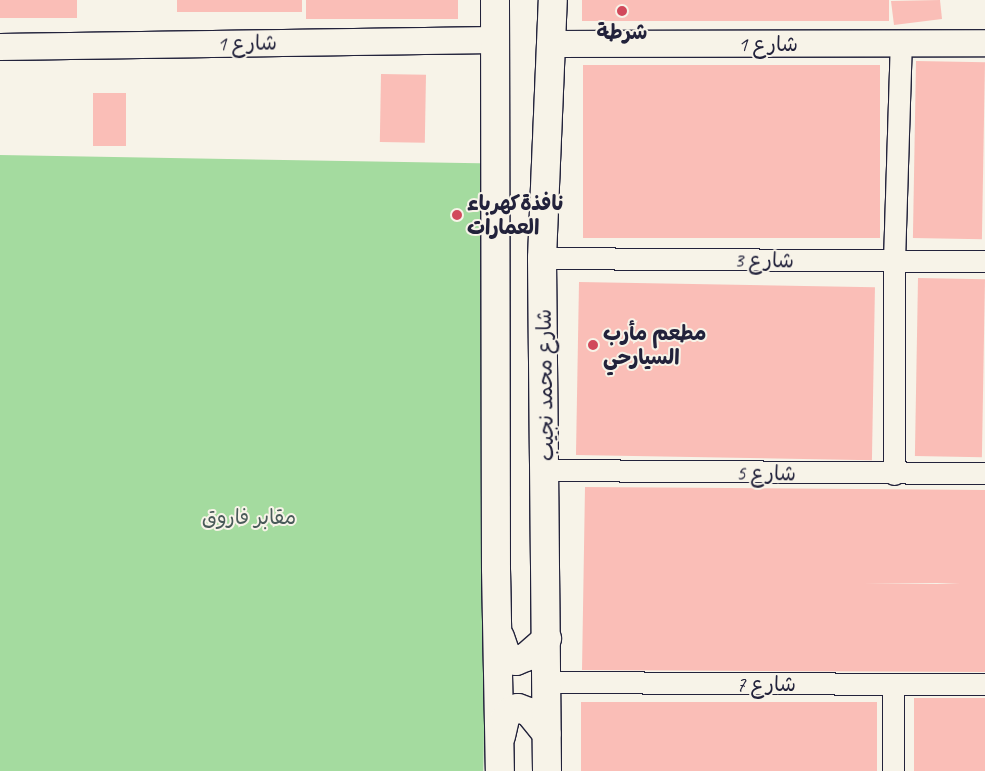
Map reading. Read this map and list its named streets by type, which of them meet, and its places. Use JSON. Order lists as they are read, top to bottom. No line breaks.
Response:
{"streets":{"main road":["شارع محمد نجيب"],"street":["شارع 1","شارع 3","شارع 5","شارع 7"]},"crossings":[["شارع 1","شارع محمد نجيب"],["شارع 3","شارع محمد نجيب"],["شارع محمد نجيب","شارع 5"],["شارع محمد نجيب","شارع 7"]],"parks":["مقابر فاروق"],"places":["شرطة","نافذةكهرباء العمارات","مطعم مأرب السيارحي"]}
